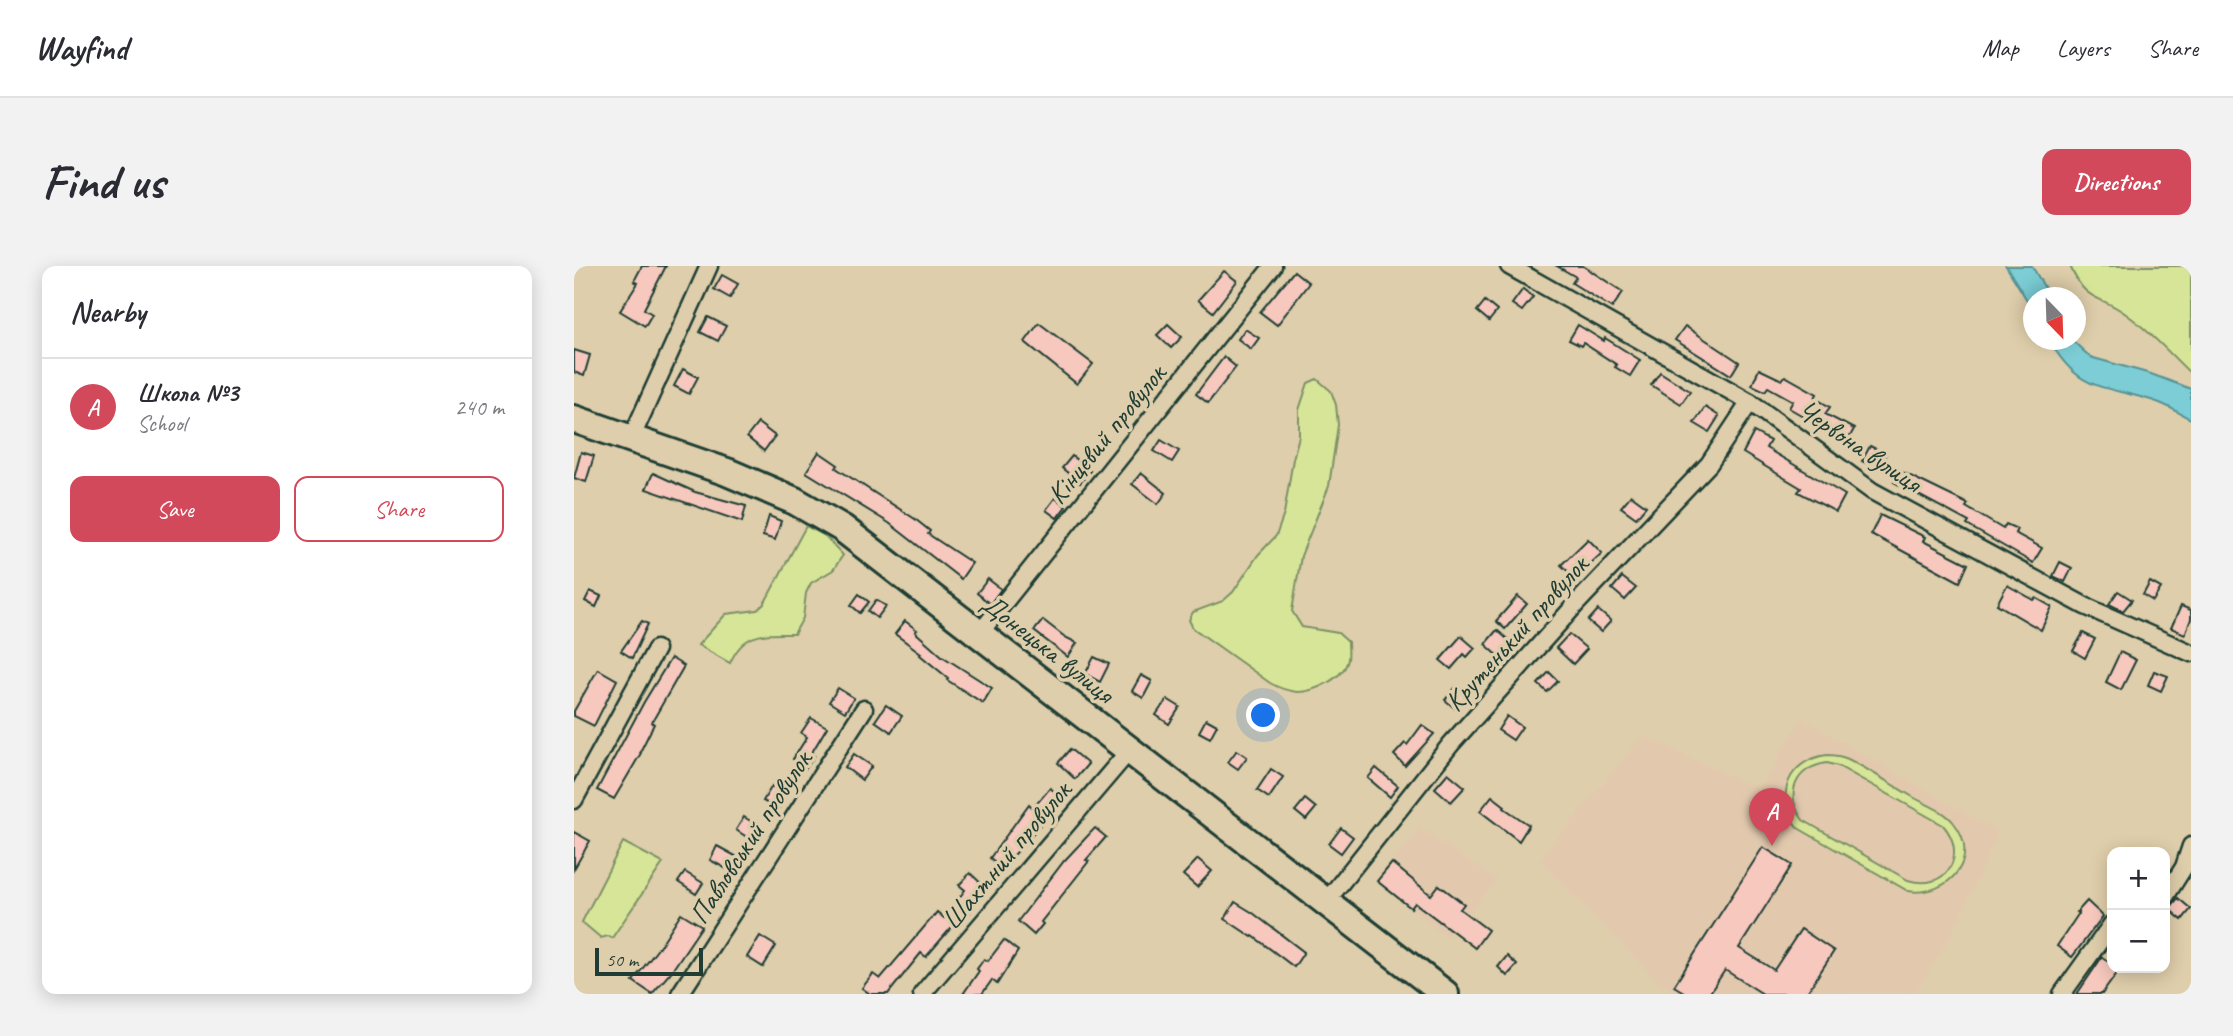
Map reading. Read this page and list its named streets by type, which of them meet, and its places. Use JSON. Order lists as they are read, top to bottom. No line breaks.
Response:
{"streets":{"main road":["Донецька вулиця"],"street":["Кінцевий провулок","Червона вулиця","Крутенький провулок","Павловський провулок","Шахтний провулок"]},"crossings":[["Кінцевий провулок","Донецька вулиця"],["Червона вулиця","Крутенький провулок"],["Крутенький провулок","Донецька вулиця"],["Донецька вулиця","Шахтний провулок"]],"scale_bar":"50 m","north":"bottom right","page":{"header":"Wayfind","nav":["Map","Layers","Share"],"buttons":["Directions",["Save","Share"]],"title":"Find us","heading":"Nearby","list":[{"mark":"A","name":"Школа №3","note":"School","value":"240 m"}],"pins":"A","map_buttons":["+","−"],"scale":"50 m"}}
